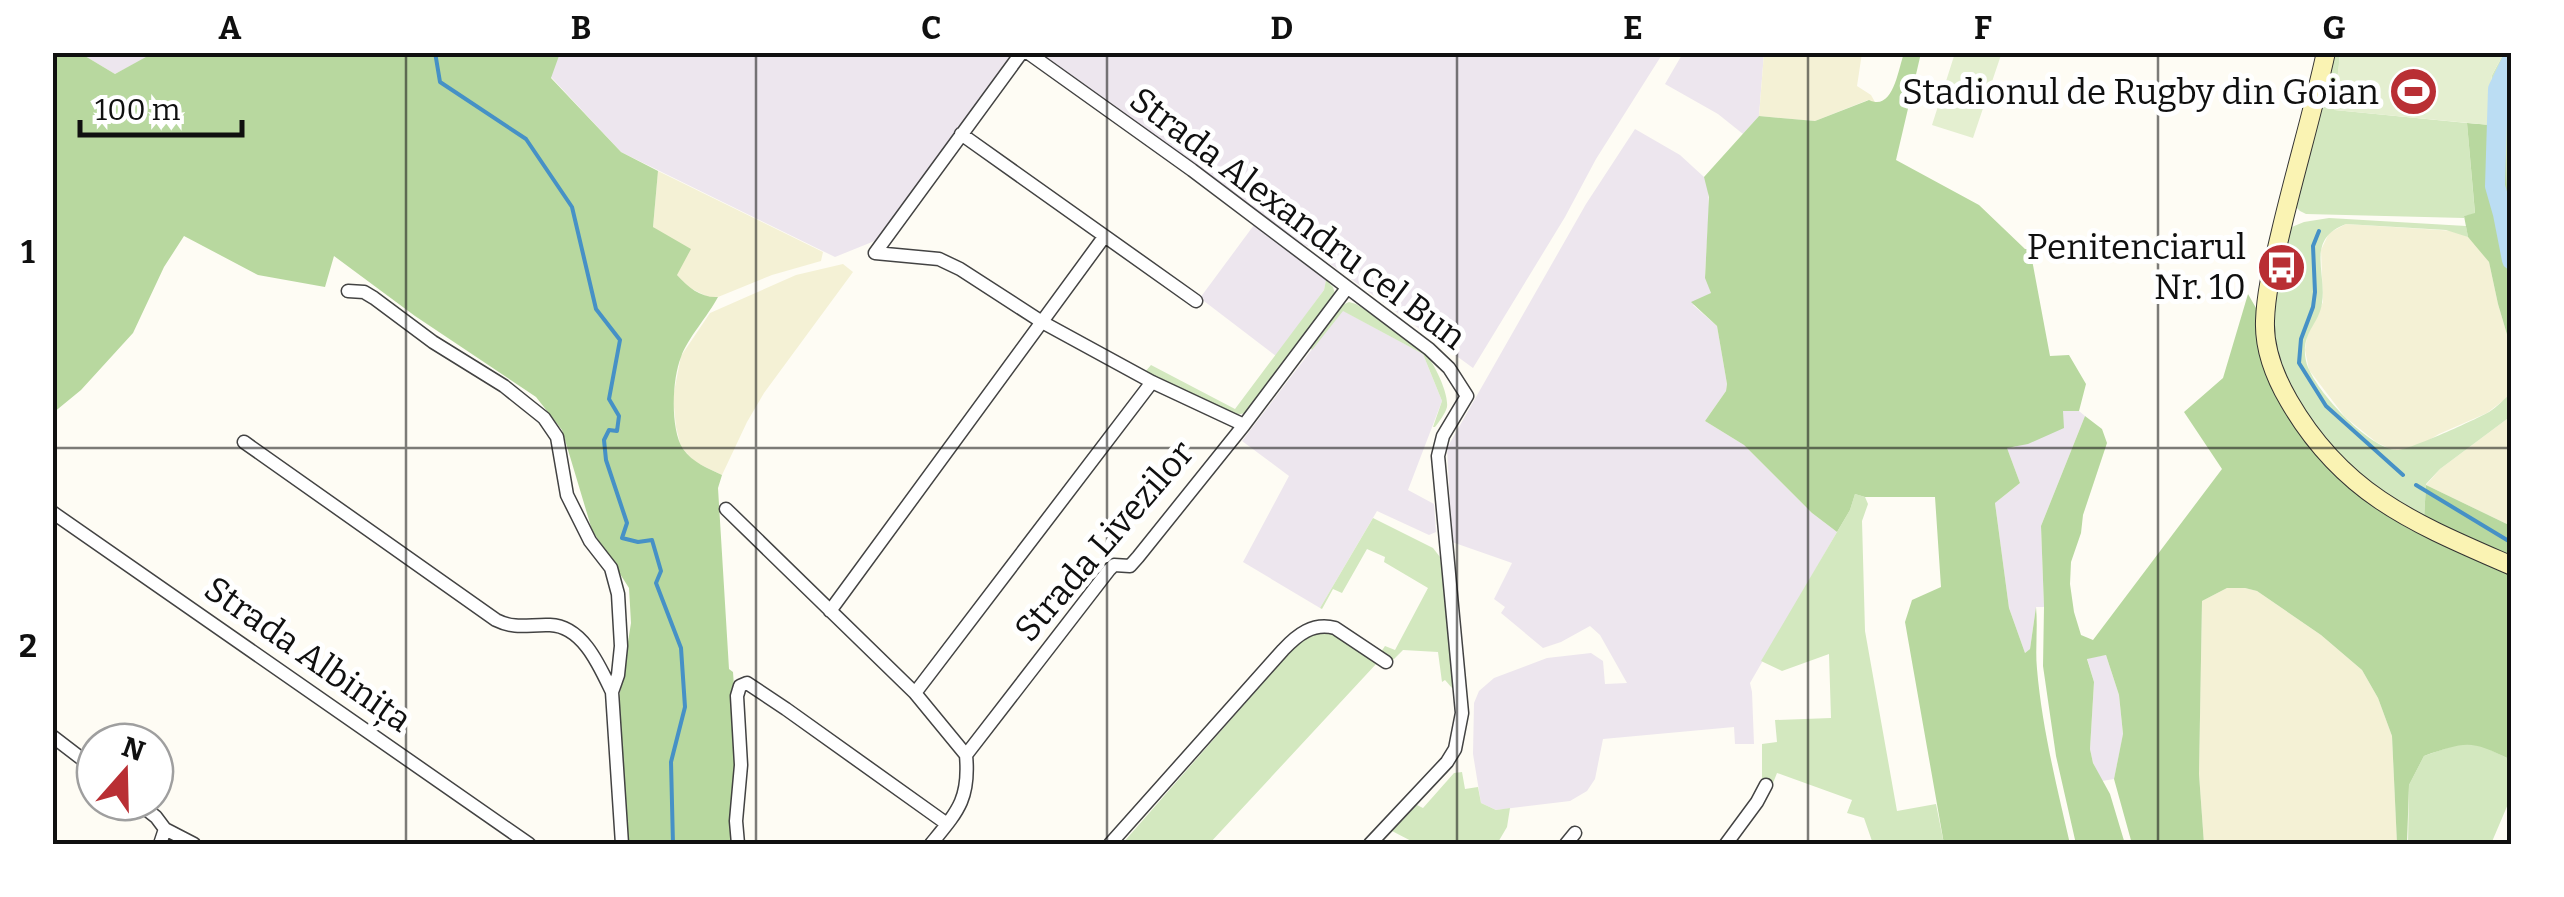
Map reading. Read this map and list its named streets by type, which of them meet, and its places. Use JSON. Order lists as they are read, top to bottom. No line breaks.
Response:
{"streets":{"street":["Strada Alexandru cel Bun","Strada Livezilor","Strada Albinița"]},"crossings":[["Strada Alexandru cel Bun","Strada Livezilor"]],"places":{"sports":["Stadionul de Rugby din Goian"],"bus stop":["Penitenciarul Nr. 10"]},"scale_bar":"100 m","north":"top","grid":{"columns":["A","B","C","D","E","F","G"],"rows":["1","2"]}}
